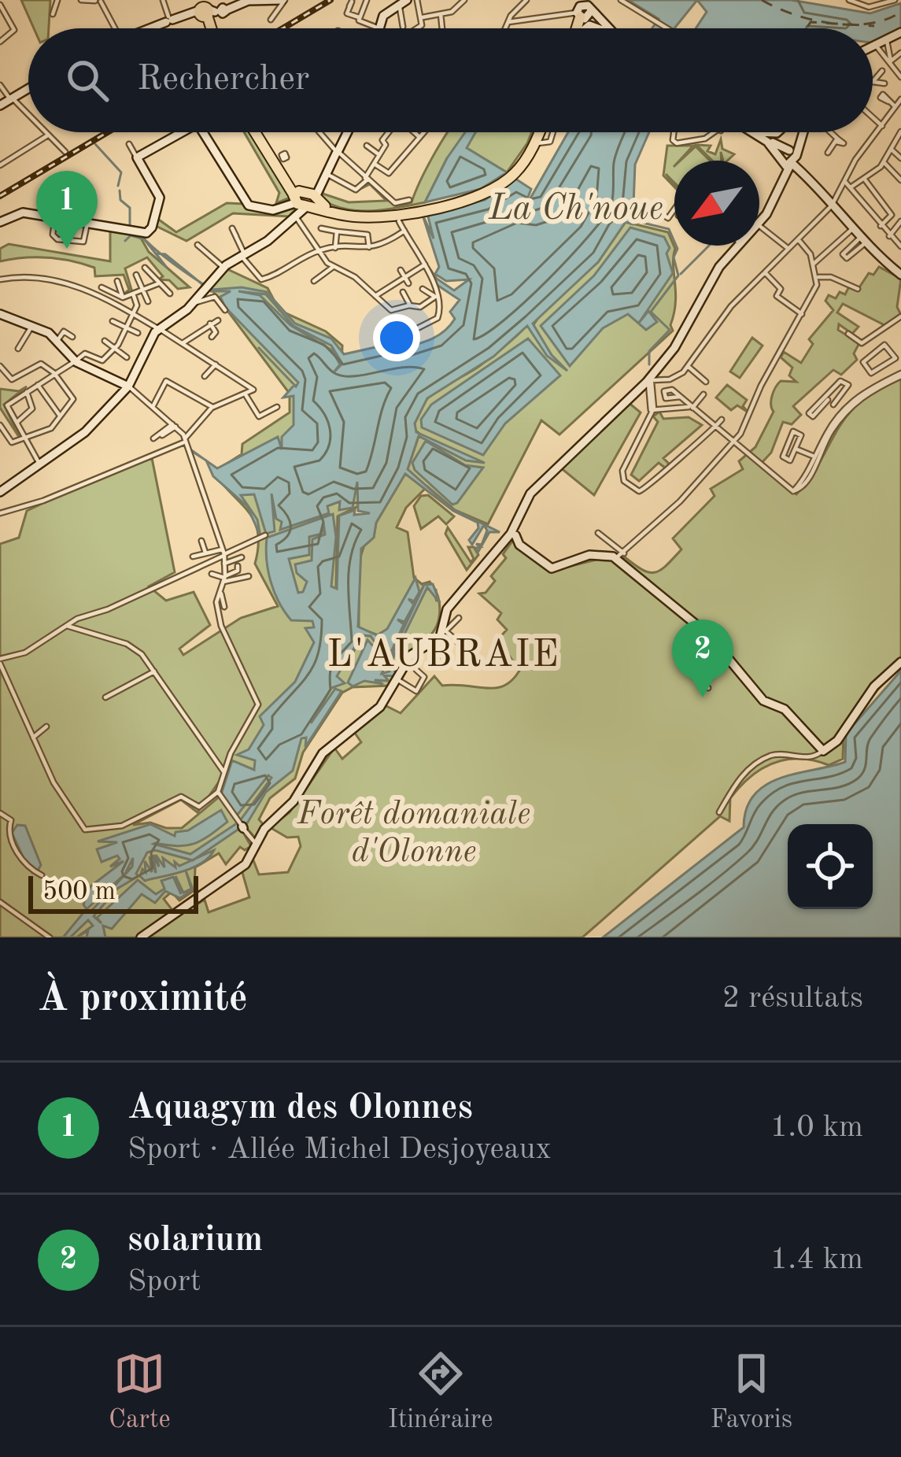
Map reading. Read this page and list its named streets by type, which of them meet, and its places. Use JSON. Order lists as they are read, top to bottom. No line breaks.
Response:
{"districts":["L'AUBRAIE"],"water":["La Ch'noue"],"parks":["Forêt domaniale d'Olonne"],"scale_bar":"500 m","north":"bottom left","page":{"search":"Rechercher","pins":["1","2"],"scale":"500 m","heading":["À proximité","2 résultats"],"list":[{"mark":"1","name":"Aquagym des Olonnes","note":"Sport · Allée Michel Desjoyeaux","value":"1.0 km"},{"mark":"2","name":"solarium","note":"Sport","value":"1.4 km"}],"nav":["Carte","Itinéraire","Favoris"]}}
